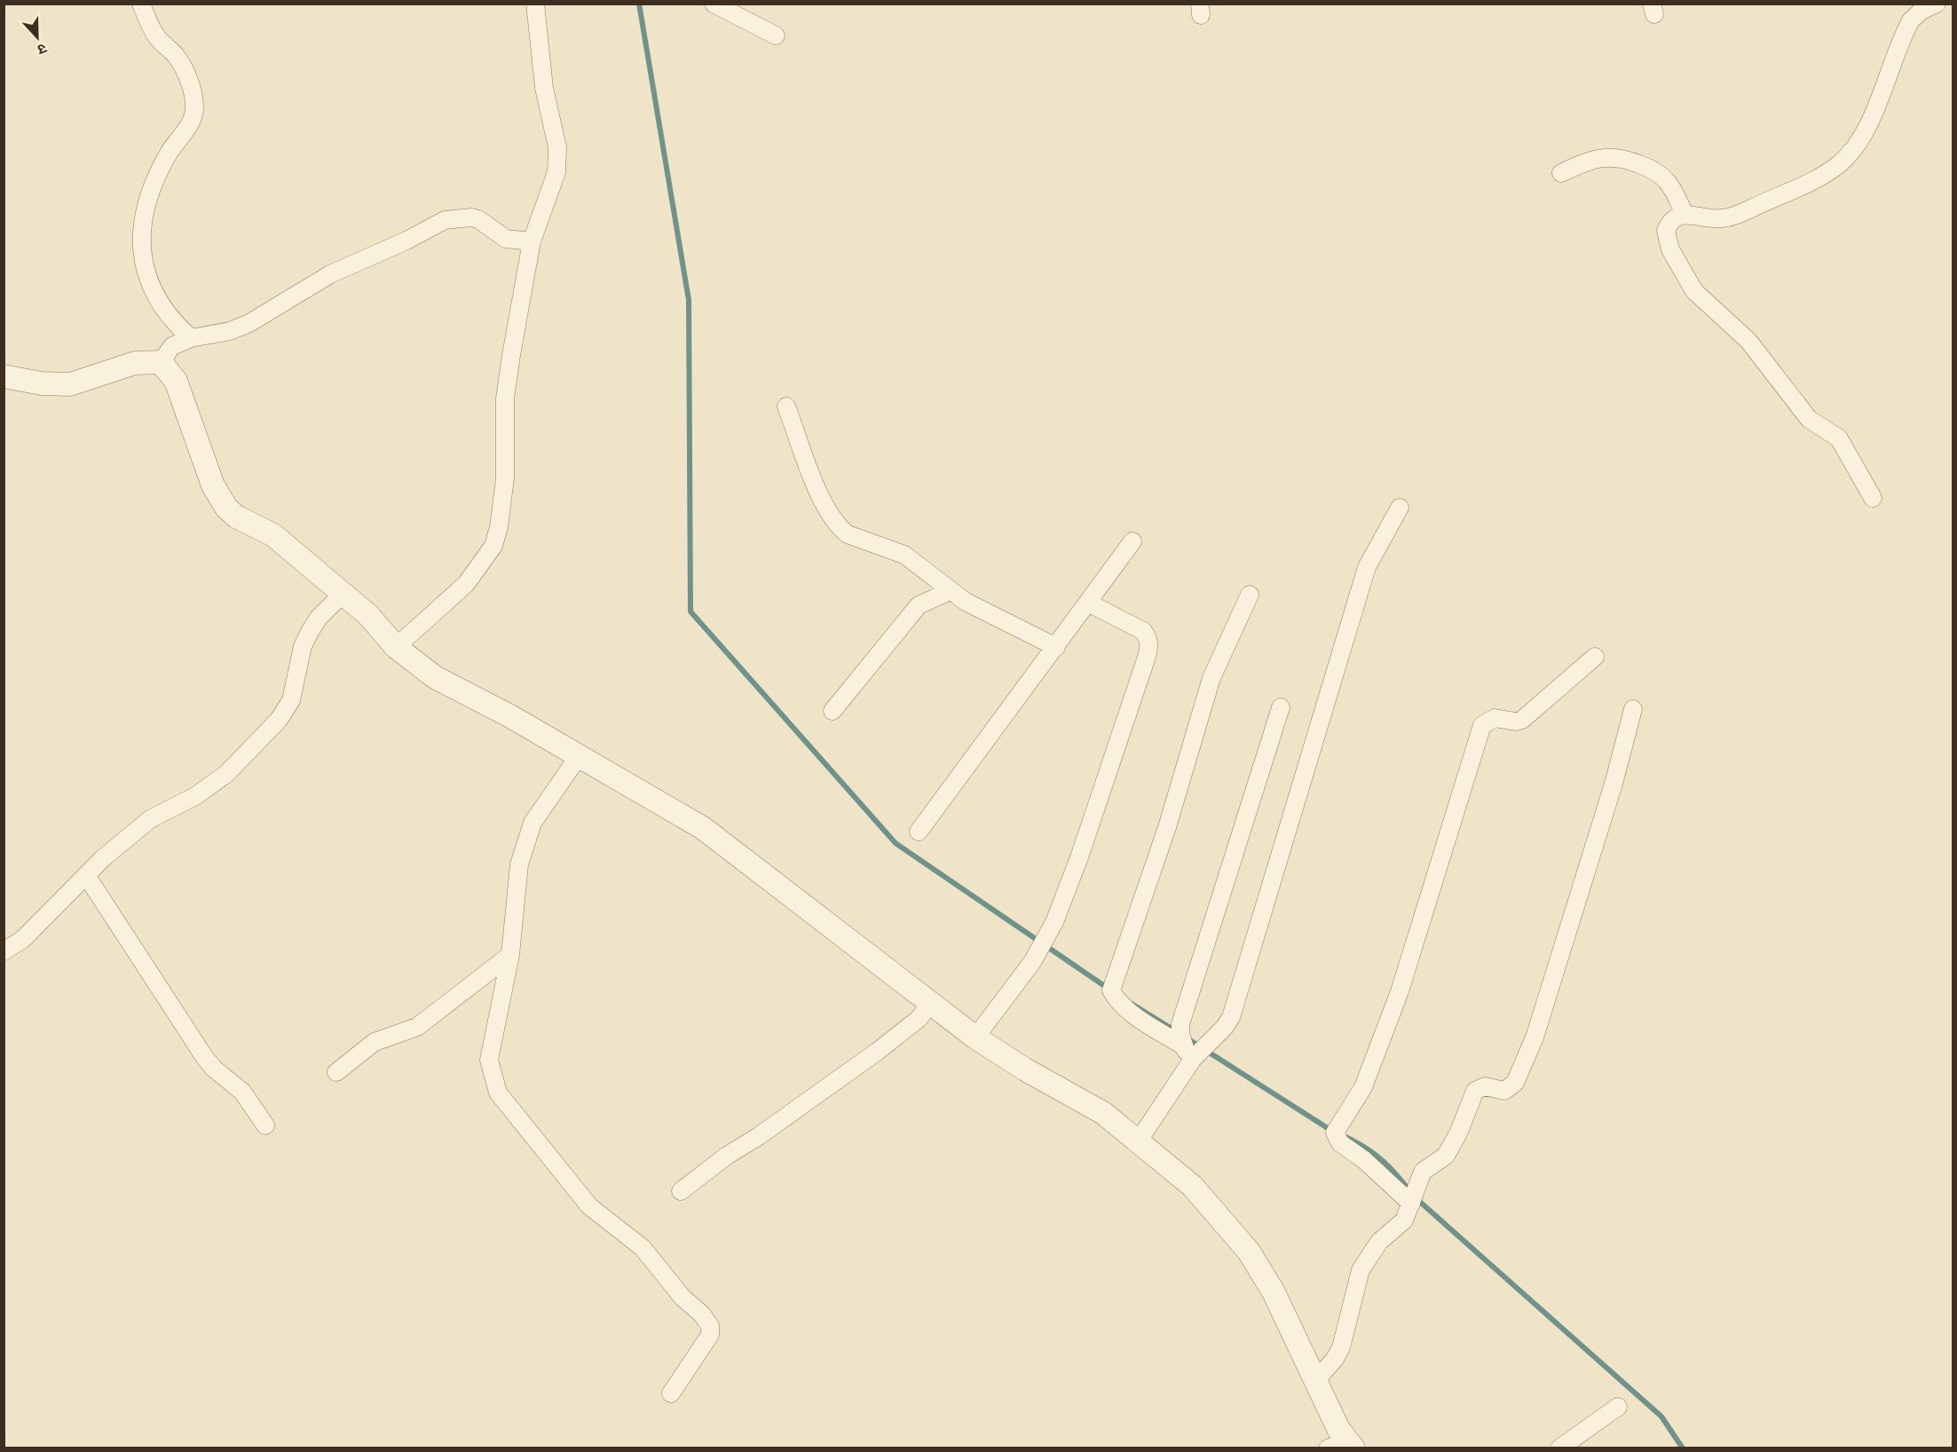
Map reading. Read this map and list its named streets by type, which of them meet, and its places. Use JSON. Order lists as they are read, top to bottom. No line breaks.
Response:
{"north":"bottom"}
